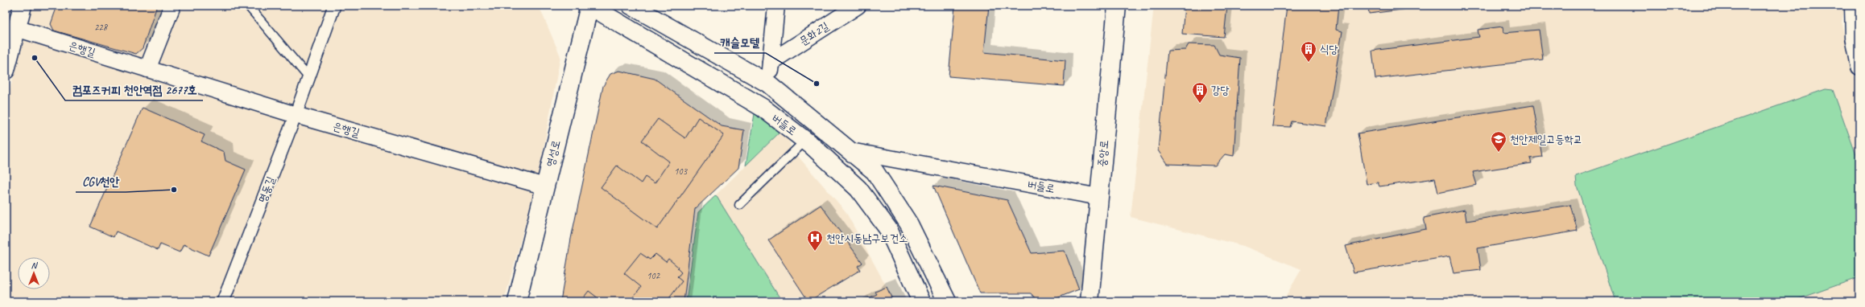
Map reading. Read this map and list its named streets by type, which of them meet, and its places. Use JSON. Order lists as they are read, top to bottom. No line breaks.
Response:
{"streets":{"street":["문화2길","은행길","버들로","영성로","중앙로","명동길"]},"crossings":[["은행길","영성로"],["은행길","명동길"],["버들로","영성로"],["버들로","중앙로"]],"places":{"other":["컴포즈커피 천안역점 2677호","캐슬모텔","CGV천안"],"building":["식당","강당"],"school or university":["천안제일고등학교"],"hospital":["천안시동남구보건소"]},"house_numbers":["228","103","102"],"north":"top"}
